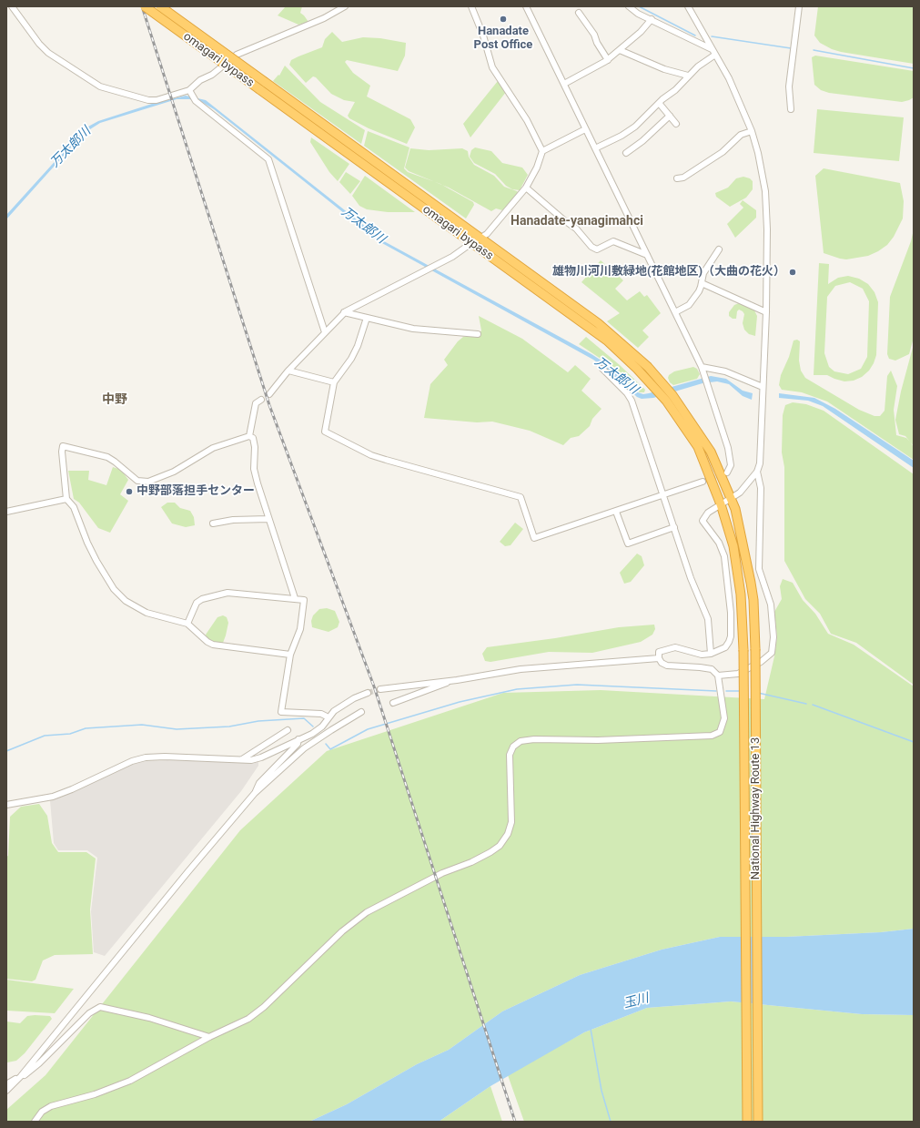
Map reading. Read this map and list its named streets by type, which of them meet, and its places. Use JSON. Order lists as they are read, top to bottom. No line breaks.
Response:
{"streets":{"highway":["omagari bypass","National Highway Route 13"]},"crossings":[["omagari bypass","National Highway Route 13"]],"districts":["Hanadate-yanagimahci","中野"],"water":["万太郎川","玉川"],"places":["Hanadate Post Office","雄物川河川敷緑地(花館地区)（大曲の花火）","中野部落担手センター"]}
